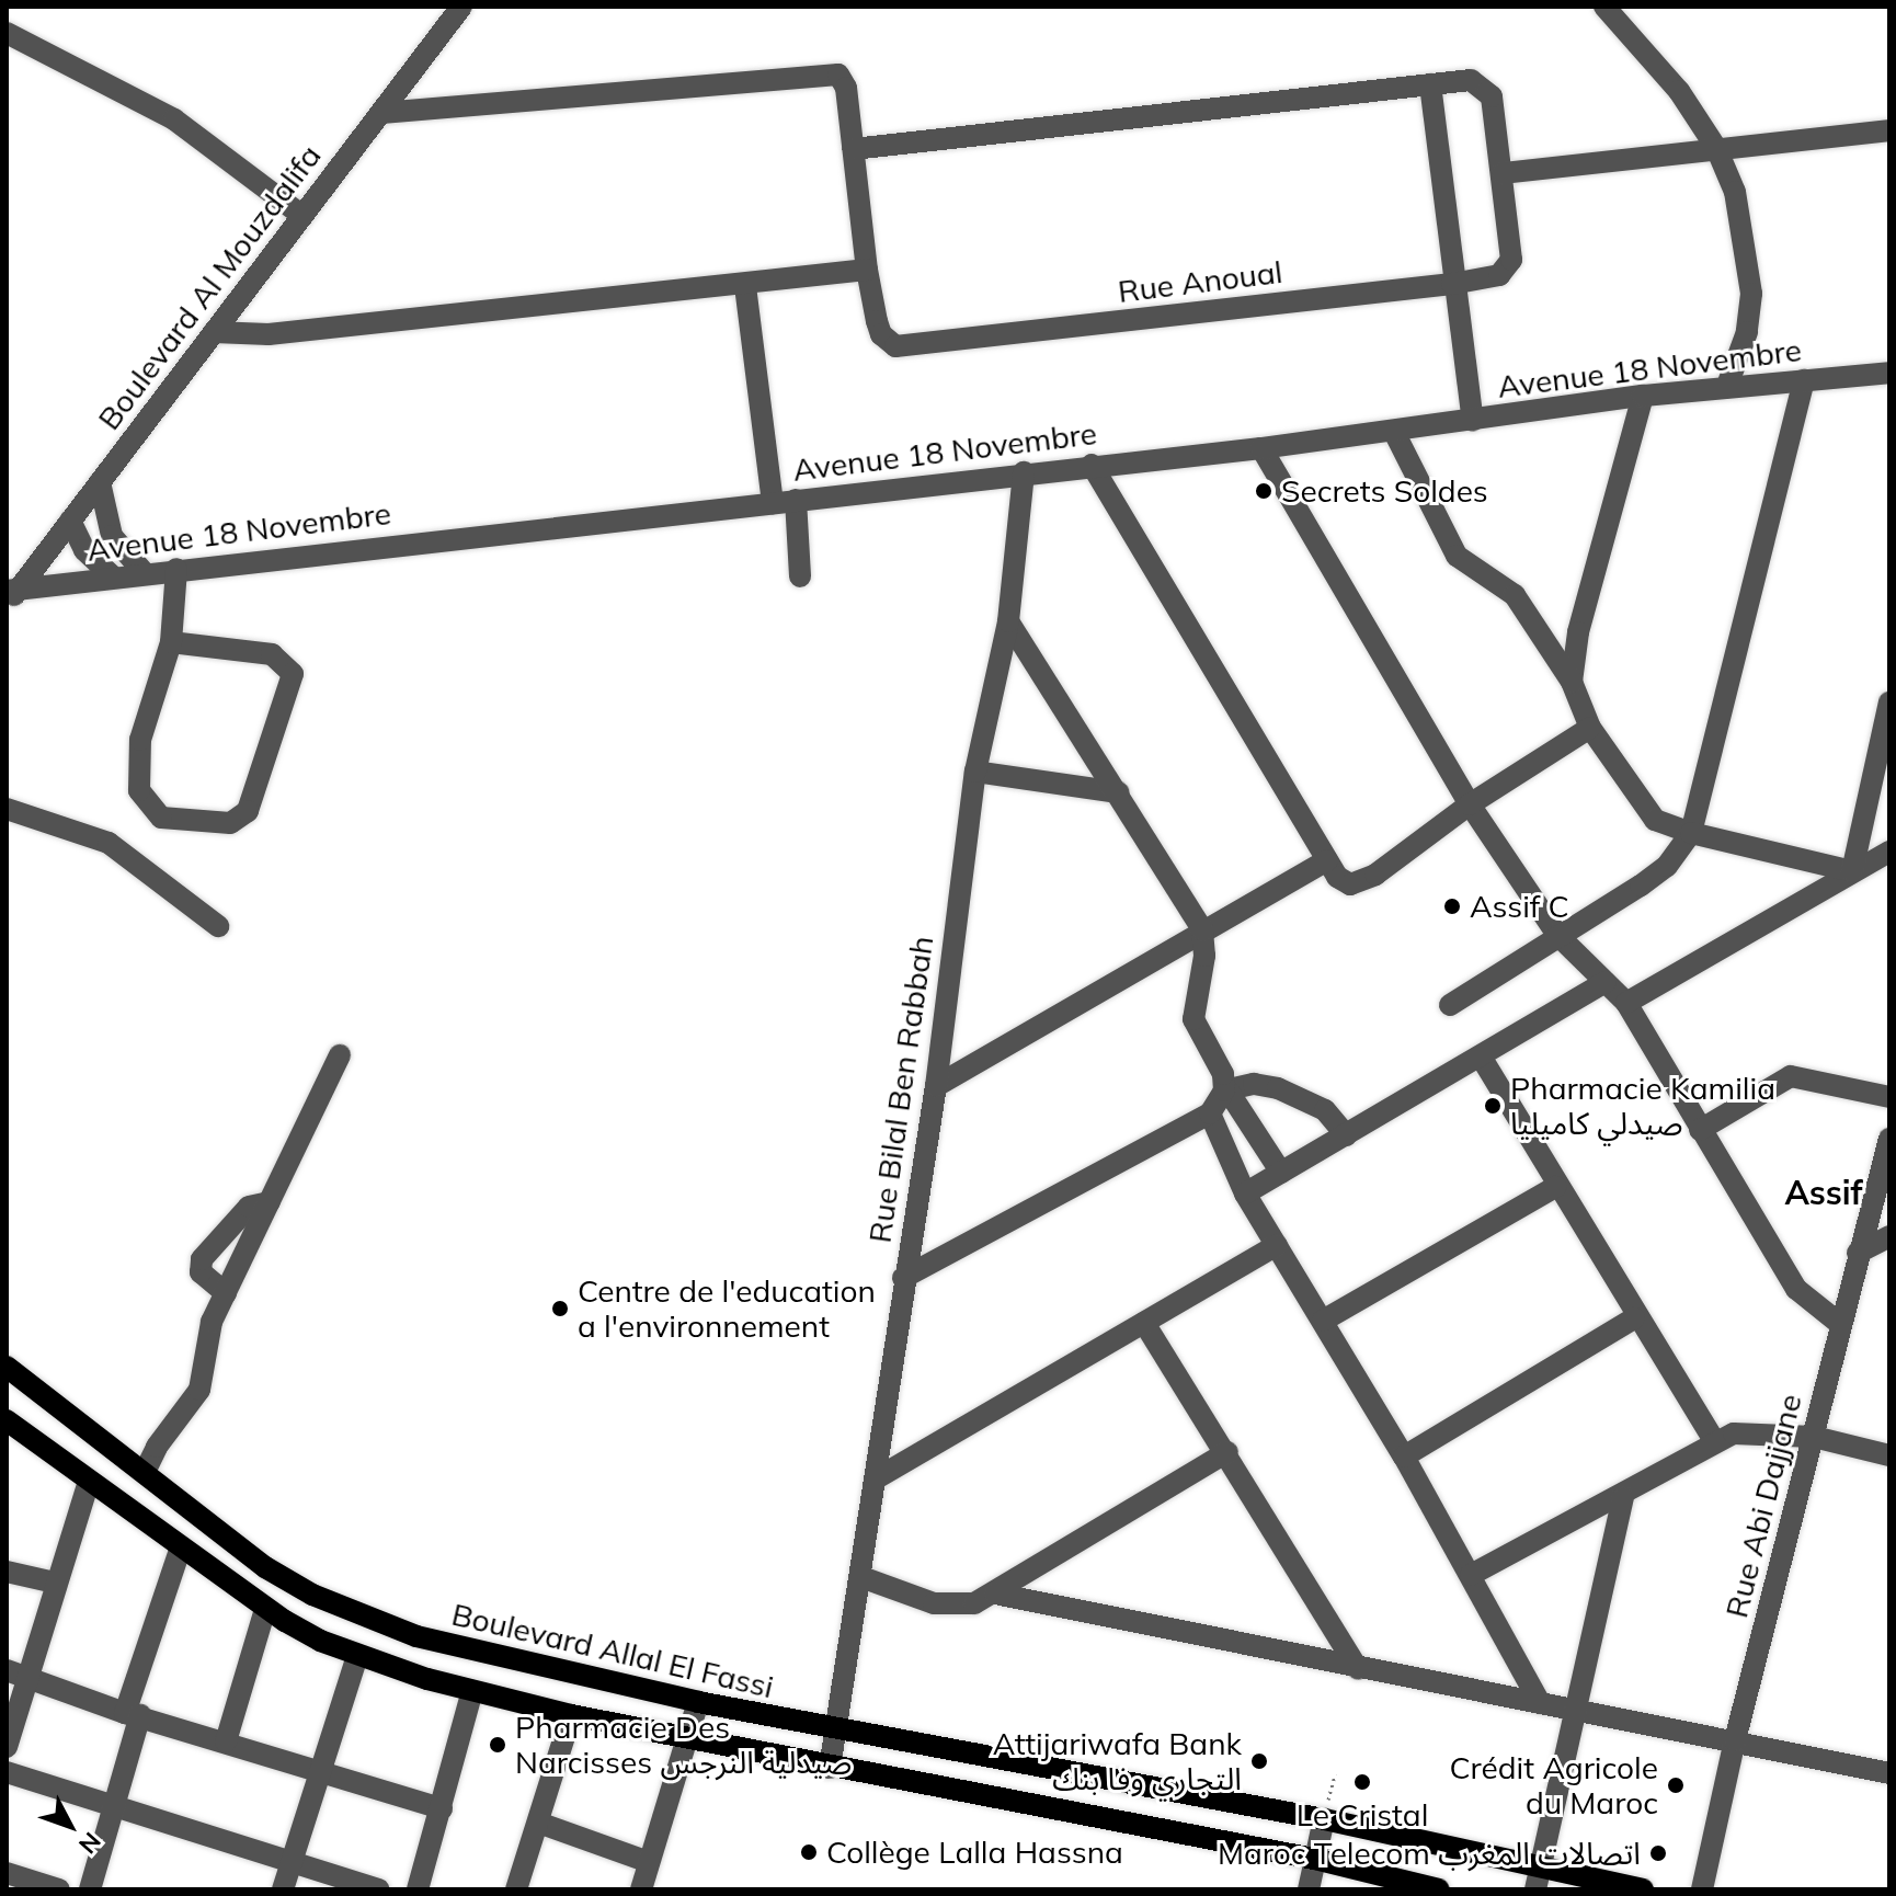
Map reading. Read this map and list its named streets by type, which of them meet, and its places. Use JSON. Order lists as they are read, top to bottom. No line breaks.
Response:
{"streets":{"main road":["Boulevard Allal El Fassi"],"street":["Rue Anoual","Boulevard Al Mouzdalifa","Avenue 18 Novembre","Rue Bilal Ben Rabbah","Rue Abi Dajjane"]},"crossings":[["Boulevard Al Mouzdalifa","Avenue 18 Novembre"],["Avenue 18 Novembre","Rue Bilal Ben Rabbah"],["Rue Bilal Ben Rabbah","Boulevard Allal El Fassi"]],"districts":["Assif"],"places":["Secrets Soldes","Assif C","Pharmacie Kamilia صيدلي كاميليا","Centre de l'education a l'environnement","Pharmacie Des Narcisses صيدلية النرجس","Attijariwafa Bank التجاري وفا بنك","Le Cristal","Crédit Agricole du Maroc","Collège Lalla Hassna","Maroc Telecom اتصالات المغرب"],"north":"bottom right"}
